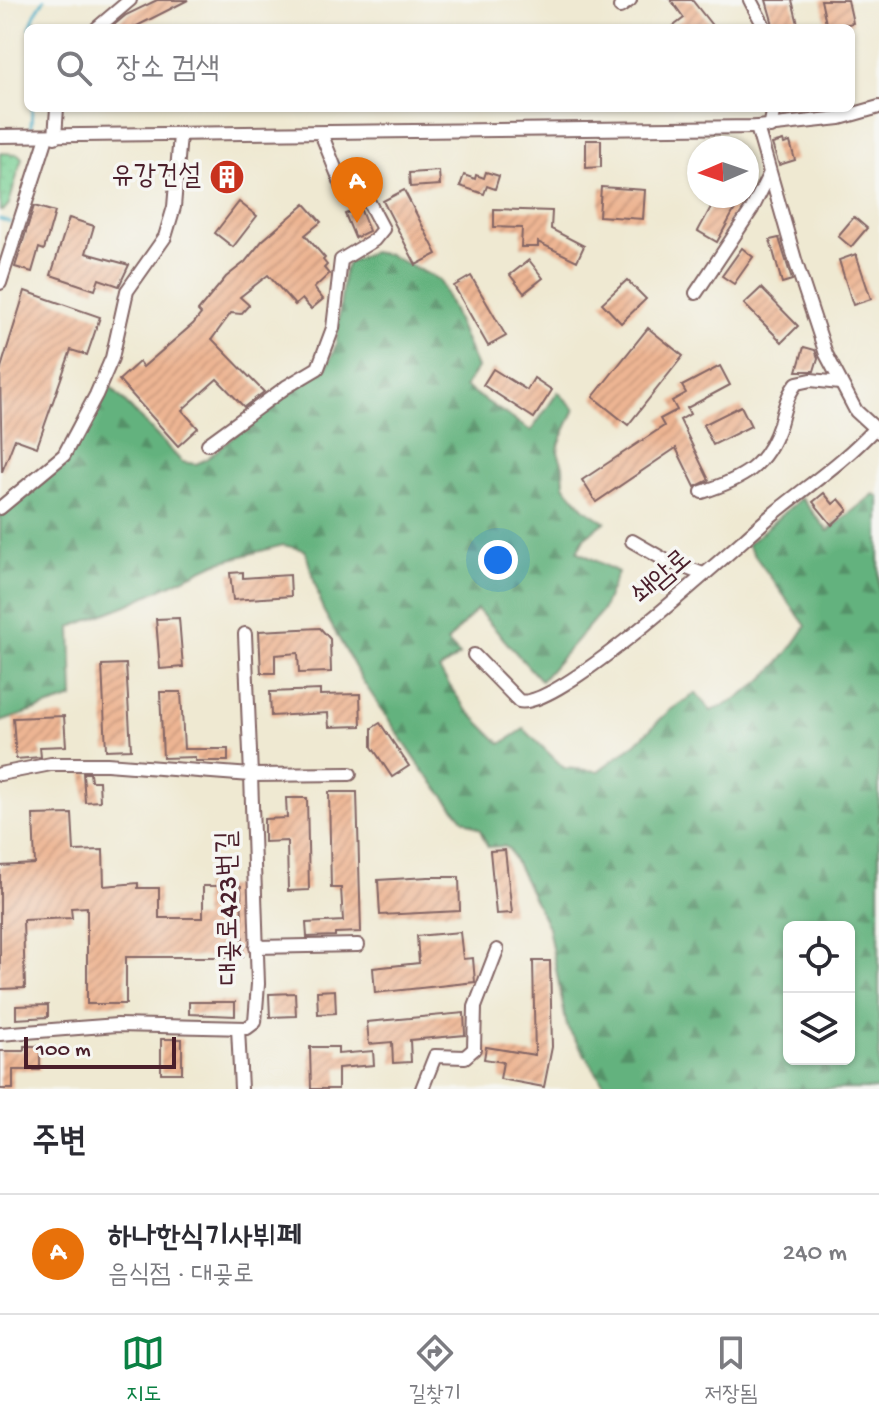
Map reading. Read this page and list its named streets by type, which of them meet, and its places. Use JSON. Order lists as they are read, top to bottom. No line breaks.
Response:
{"streets":{"street":["쇄암로","대곶로423번길"]},"places":{"building":["유강건설"]},"scale_bar":"100 m","north":"left","page":{"search":"장소 검색","pins":"A","scale":"100 m","heading":"주변","list":[{"mark":"A","name":"하나한식기사뷔페","note":"음식점 · 대곶로","value":"240 m"}],"nav":["지도","길찾기","저장됨"]}}
